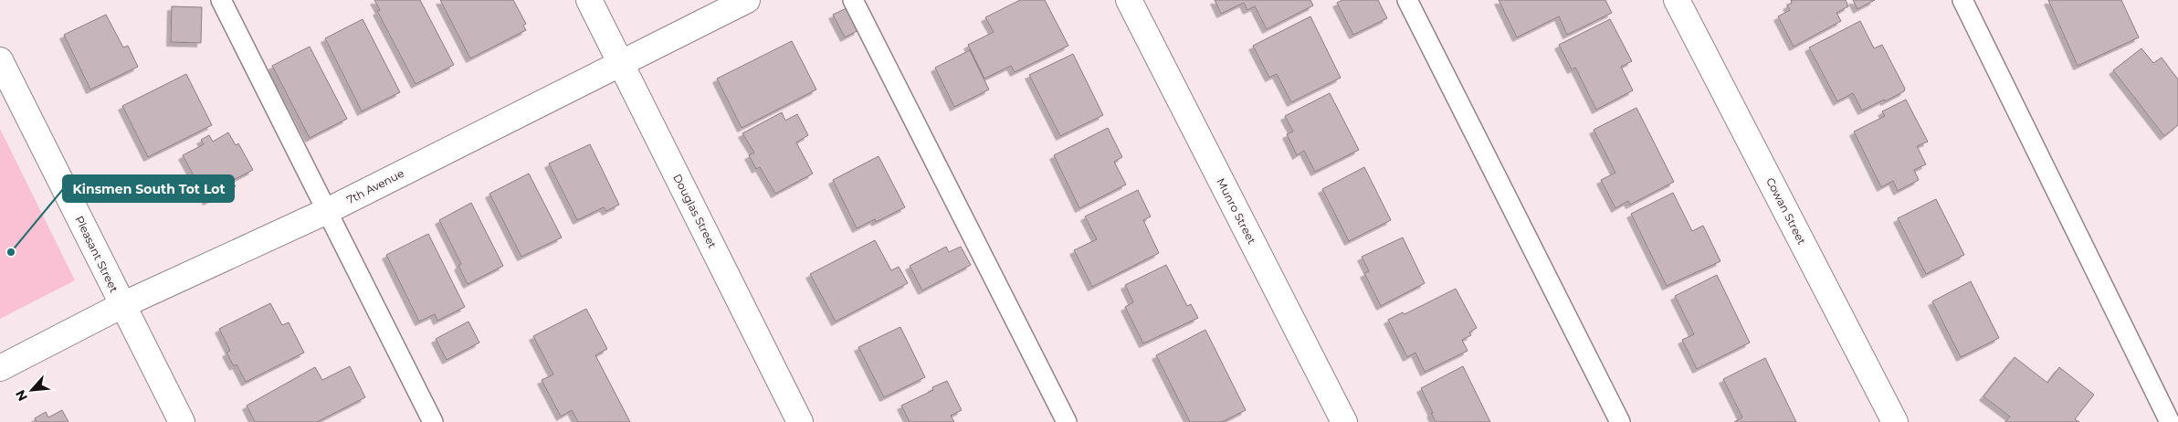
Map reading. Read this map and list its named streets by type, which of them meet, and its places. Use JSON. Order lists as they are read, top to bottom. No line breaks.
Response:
{"streets":{"street":["7th Avenue","Douglas Street","Munro Street","Cowan Street","Pleasant Street"]},"crossings":[["7th Avenue","Douglas Street"],["7th Avenue","Pleasant Street"]],"places":["Kinsmen South Tot Lot"],"north":"bottom left"}
